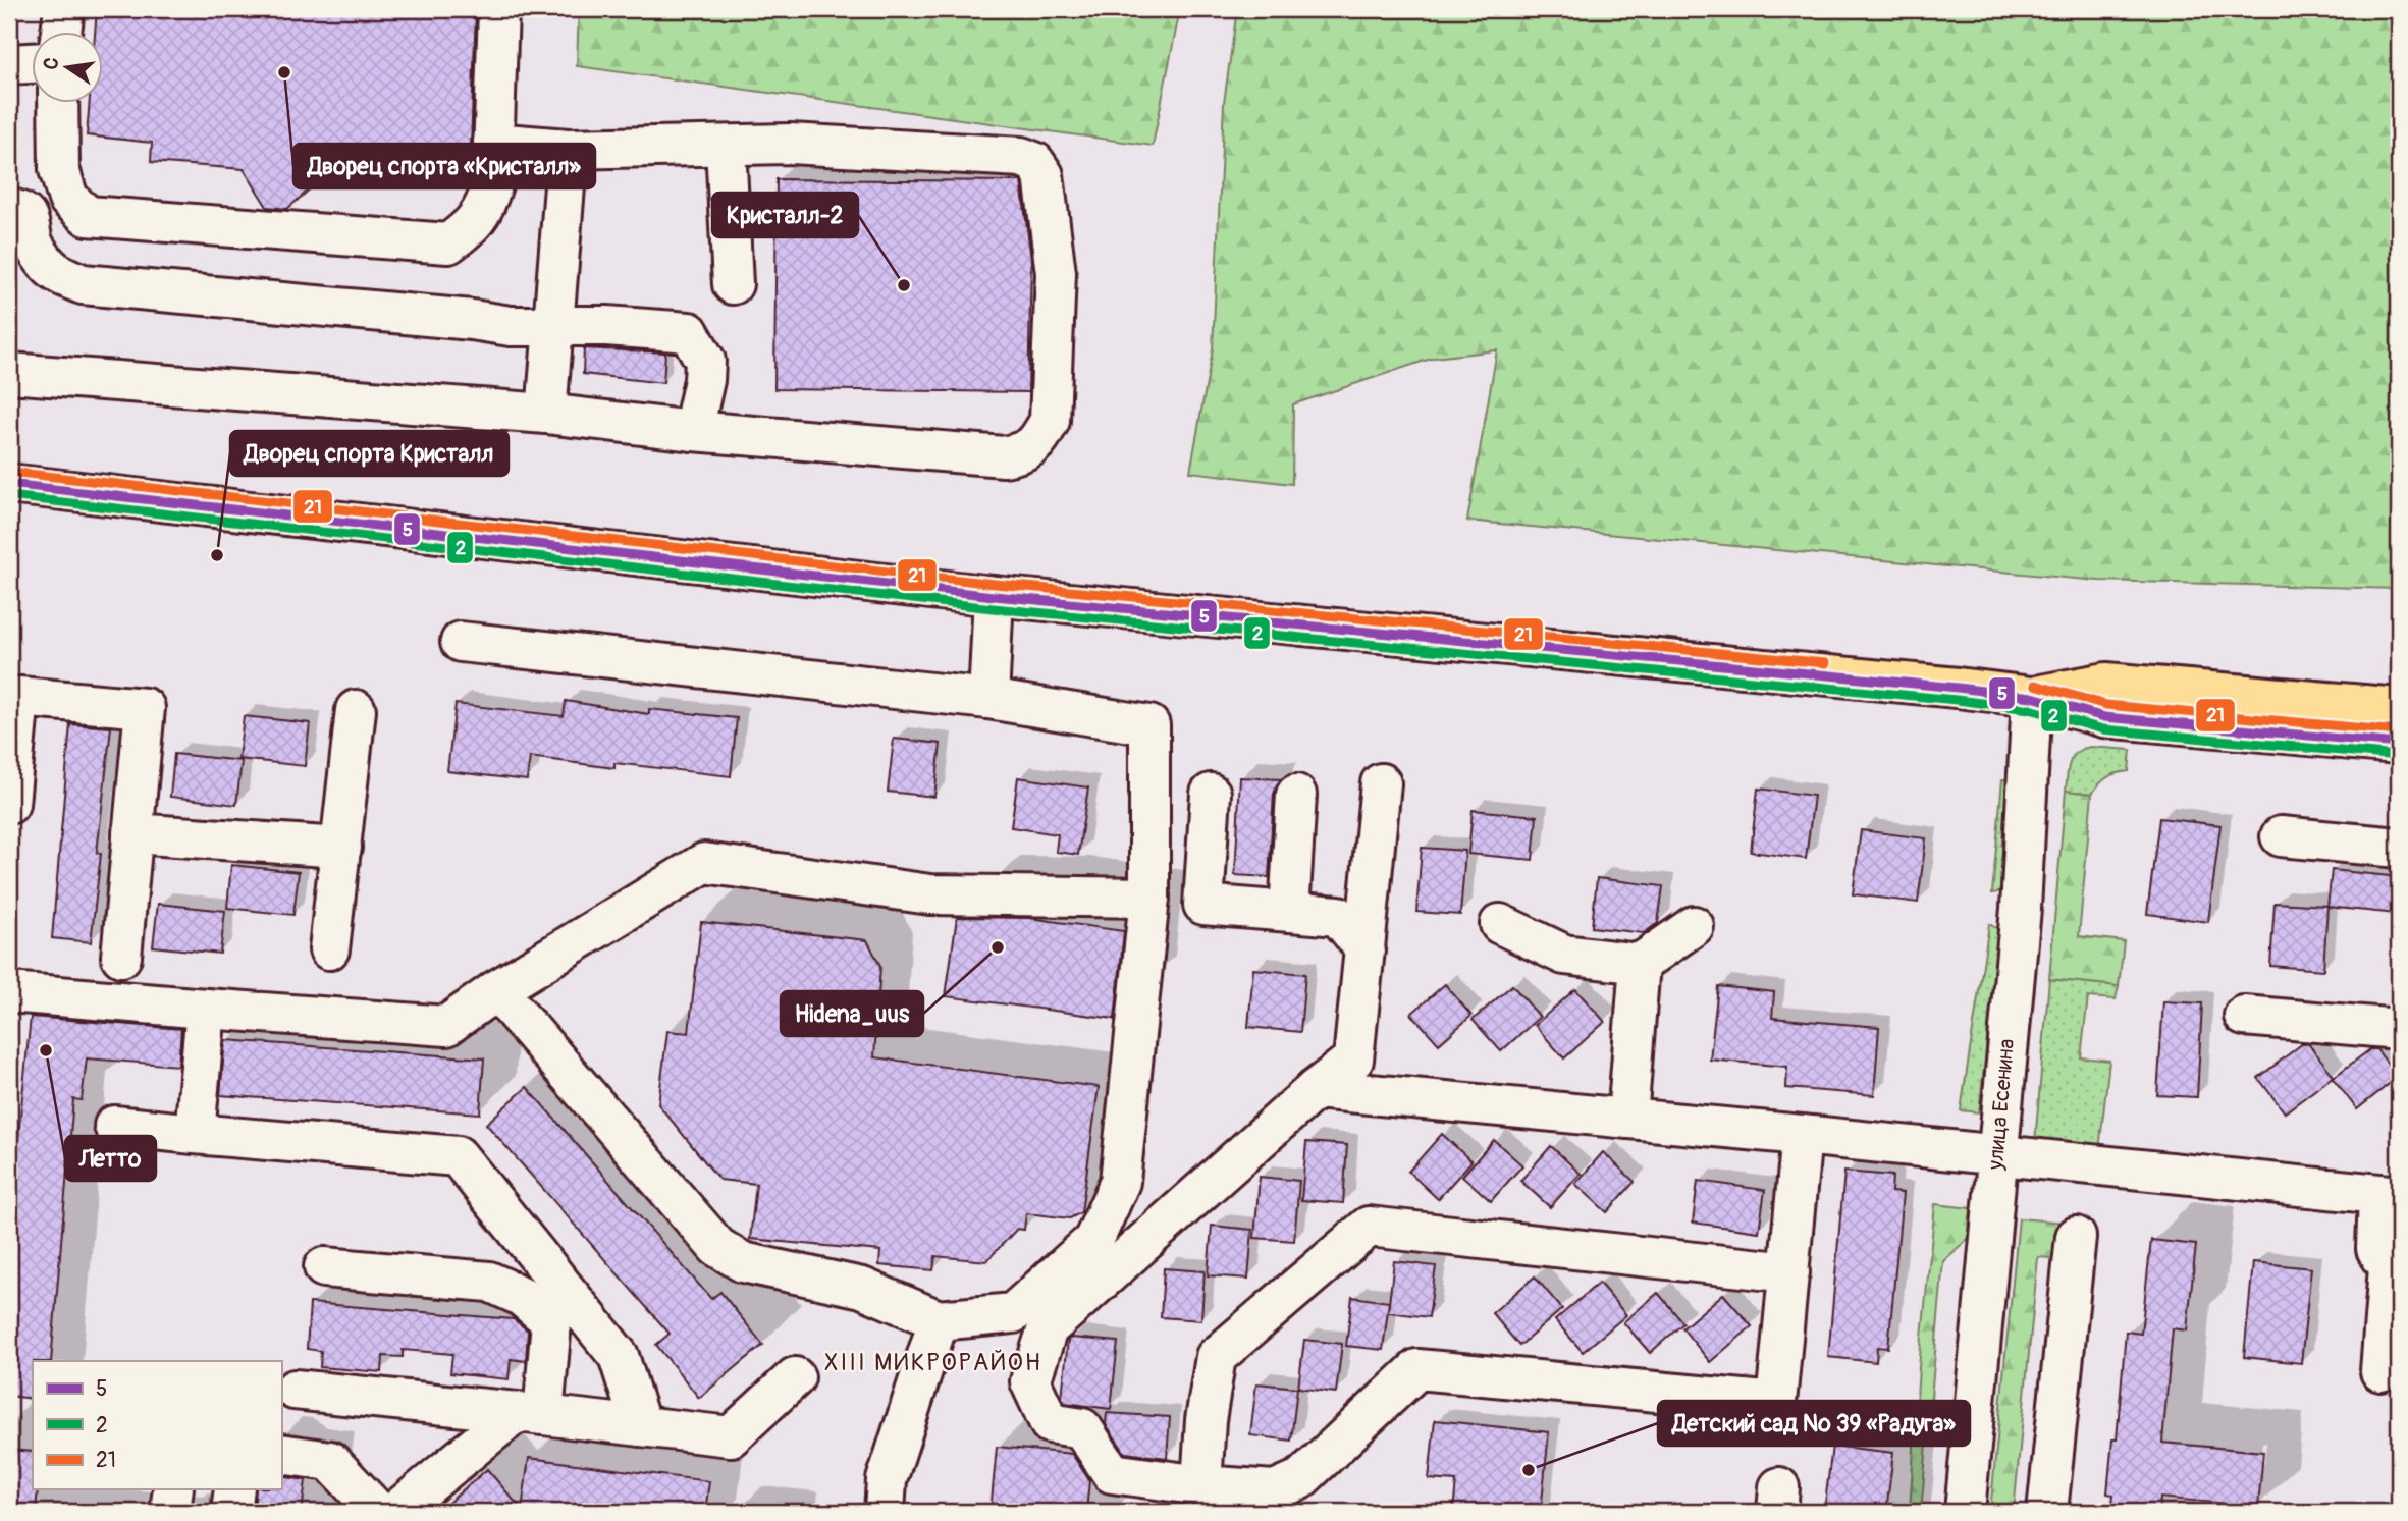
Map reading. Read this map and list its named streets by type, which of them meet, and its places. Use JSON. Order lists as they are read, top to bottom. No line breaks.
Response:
{"streets":{"street":["улица Есенина"]},"districts":["XIII МИКРОРАЙОН"],"places":["Дворец спорта «Кристалл»","Кристалл-2","Дворец спорта Кристалл","Hidena_uus","Летто","Детский сад № 39 «Радуга»"],"lines":["transit line 21","transit line 5","transit line 2"],"legend":["5","2","21"],"north":"left"}
